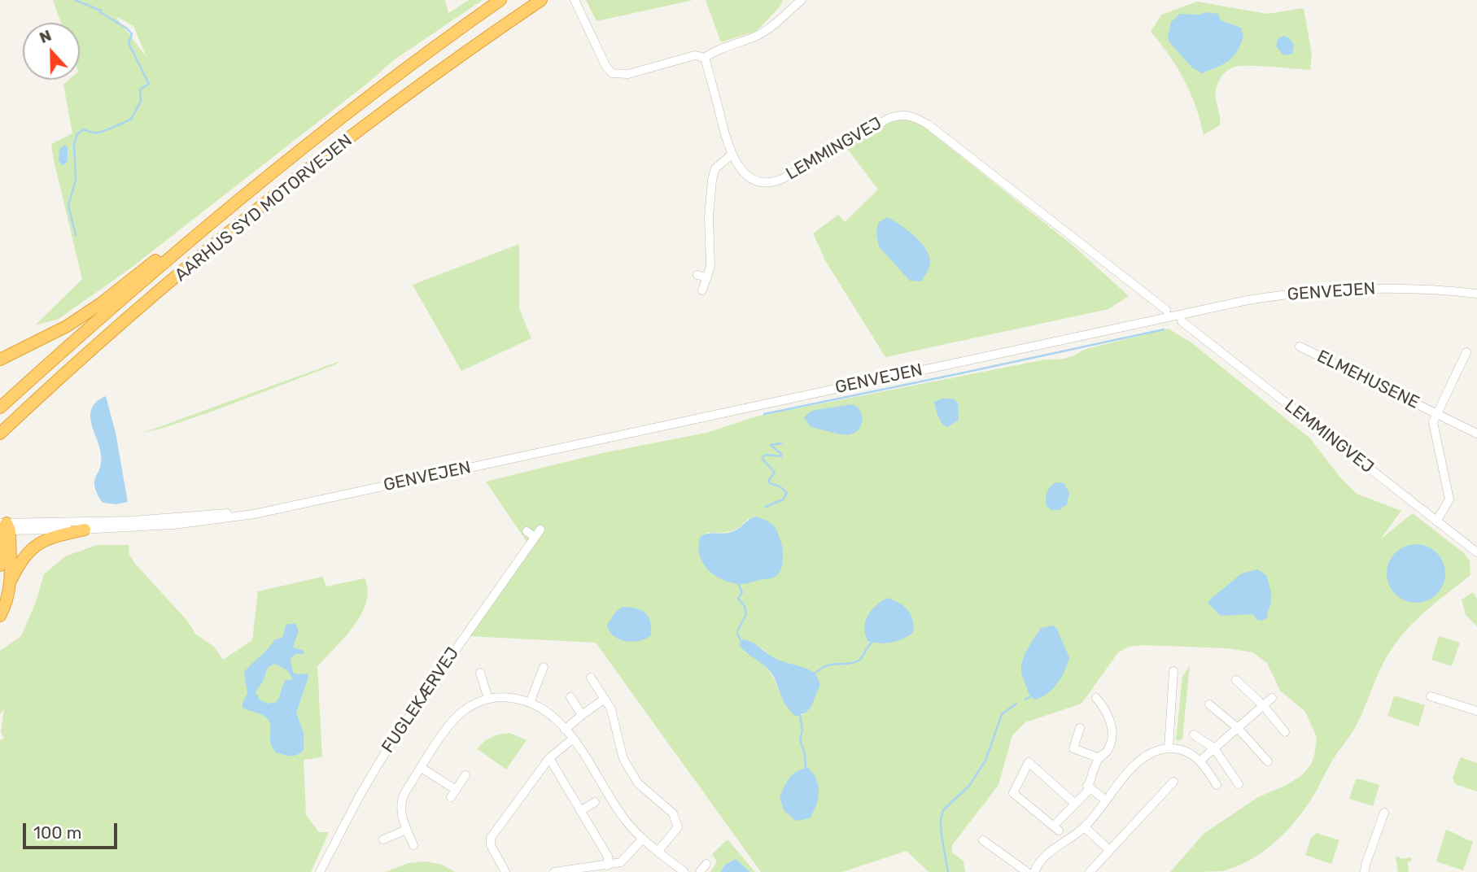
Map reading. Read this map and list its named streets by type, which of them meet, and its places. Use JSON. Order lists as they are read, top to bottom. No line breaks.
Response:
{"streets":{"highway":["AARHUS SYD MOTORVEJEN"],"street":["LEMMINGVEJ","GENVEJEN","ELMEHUSENE","FUGLEKÆRVEJ"]},"crossings":[["LEMMINGVEJ","ELMEHUSENE"]],"scale_bar":"100 m","north":"top"}
